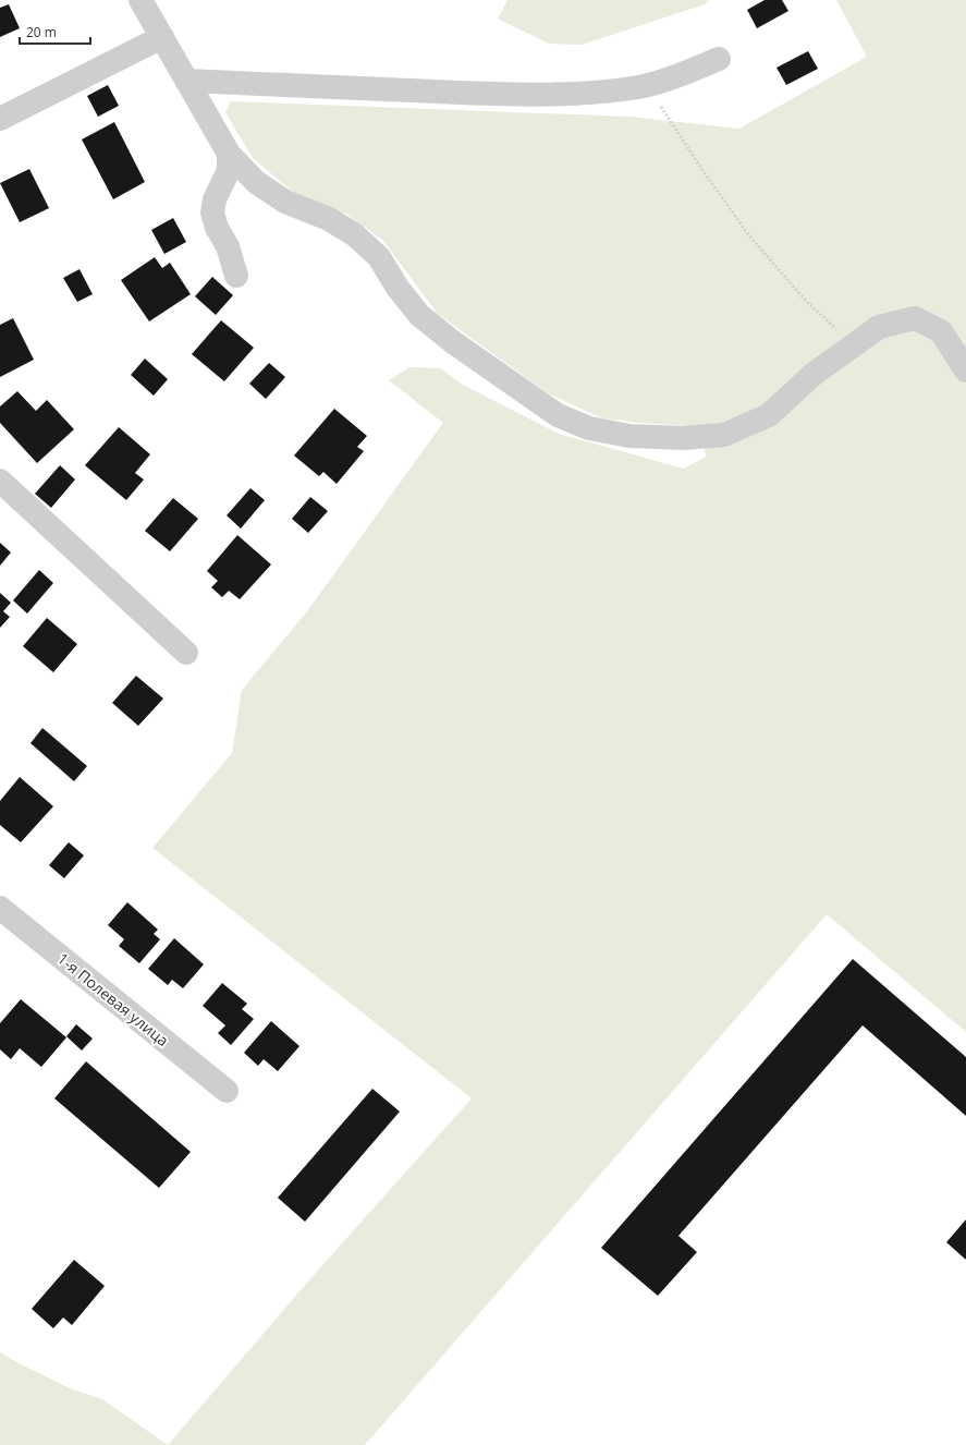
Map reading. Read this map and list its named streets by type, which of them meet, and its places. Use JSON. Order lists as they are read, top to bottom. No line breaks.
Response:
{"streets":{"street":["1-я Полевая улица"]},"scale_bar":"20 m"}
